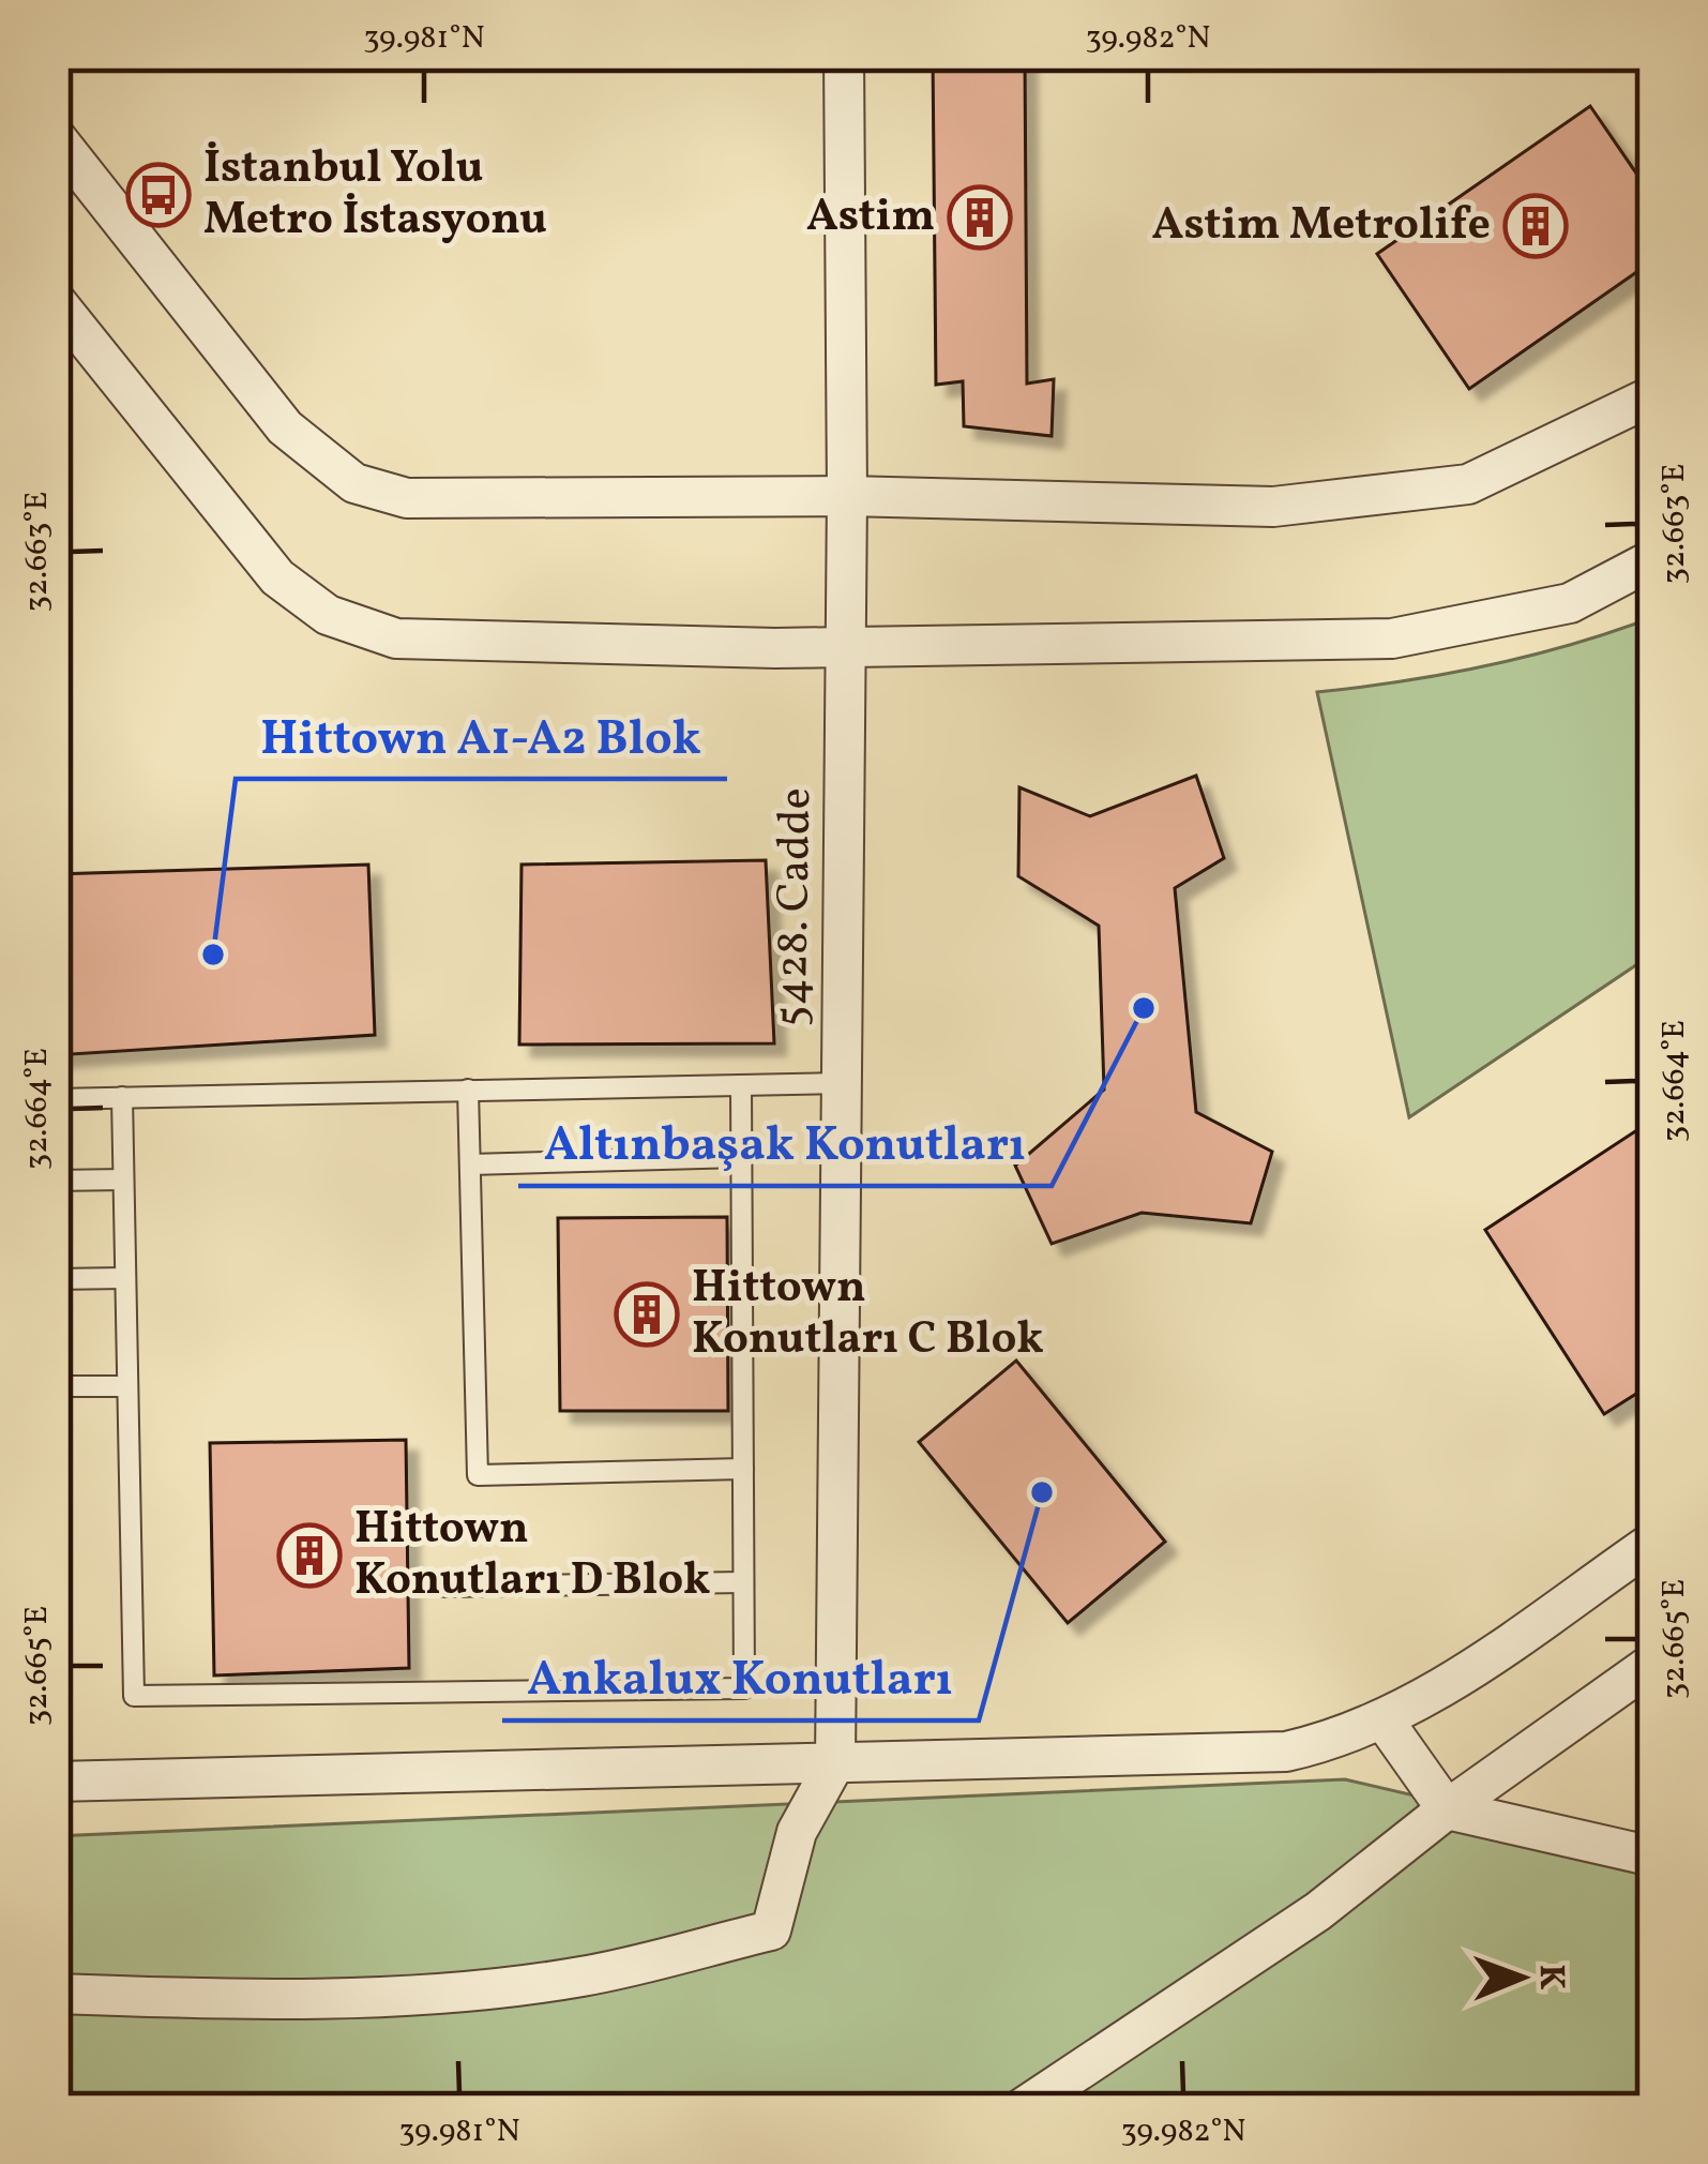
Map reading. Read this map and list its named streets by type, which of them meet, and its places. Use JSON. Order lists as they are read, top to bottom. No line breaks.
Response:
{"streets":{"street":["5428. Cadde"]},"places":{"bus stop":["İstanbul Yolu Metro İstasyonu"],"building":["Astim","Astim Metrolife","Hittown Konutları C Blok","Hittown Konutları D Blok"],"other":["Hittown A1-A2 Blok","Altınbaşak Konutları","Ankalux Konutları"]},"north":"right","coordinates":["39.981°N","39.982°N","32.663°E","32.664°E","32.665°E"]}
